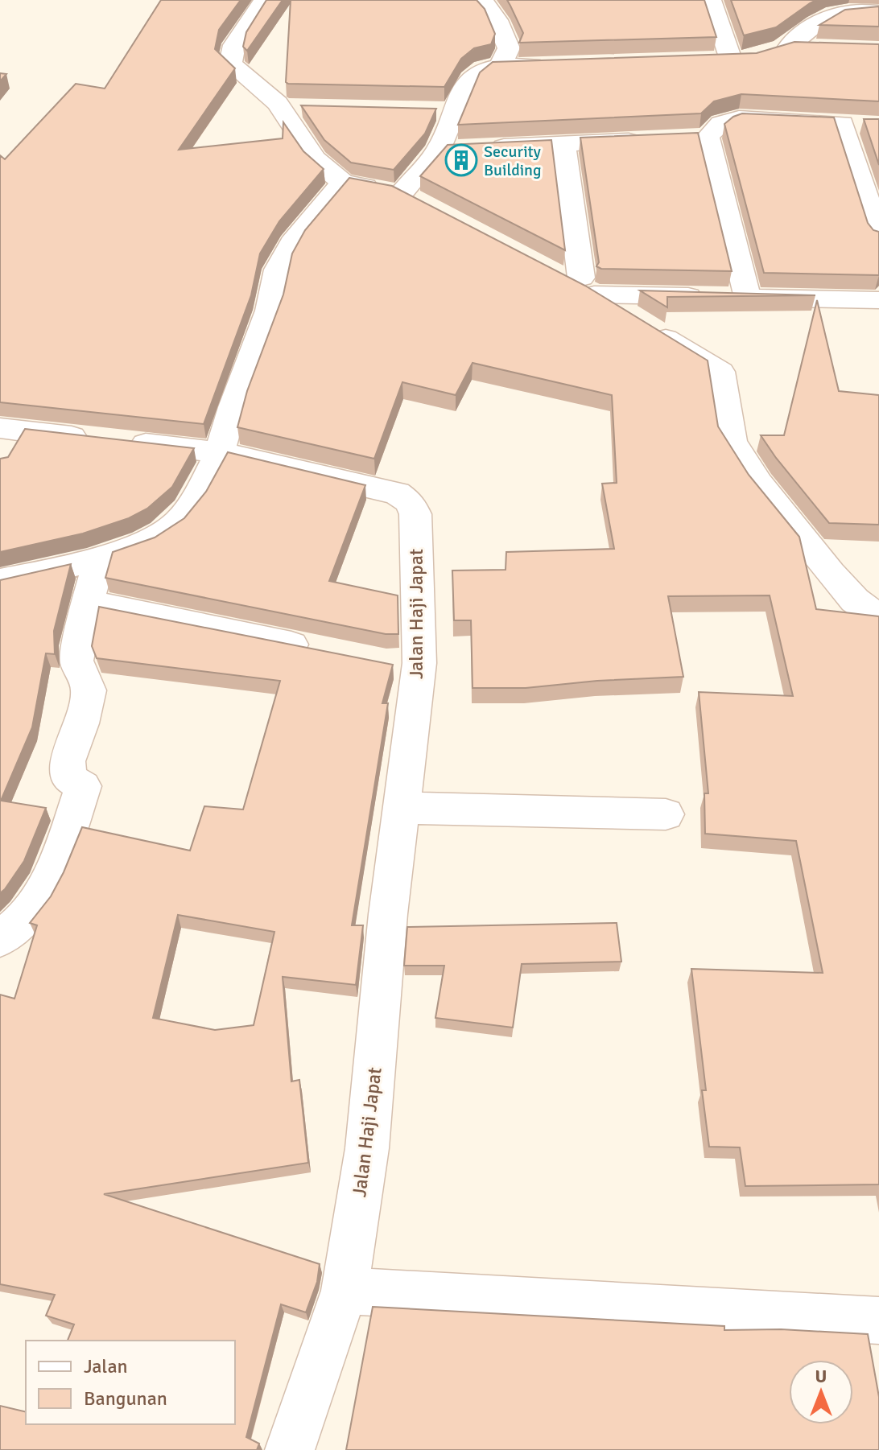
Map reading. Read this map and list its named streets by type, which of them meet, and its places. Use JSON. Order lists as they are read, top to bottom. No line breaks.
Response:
{"streets":{"street":["Jalan Haji Japat"]},"places":{"building":["Security Building"]},"legend":["Jalan","Bangunan"],"north":"top"}
